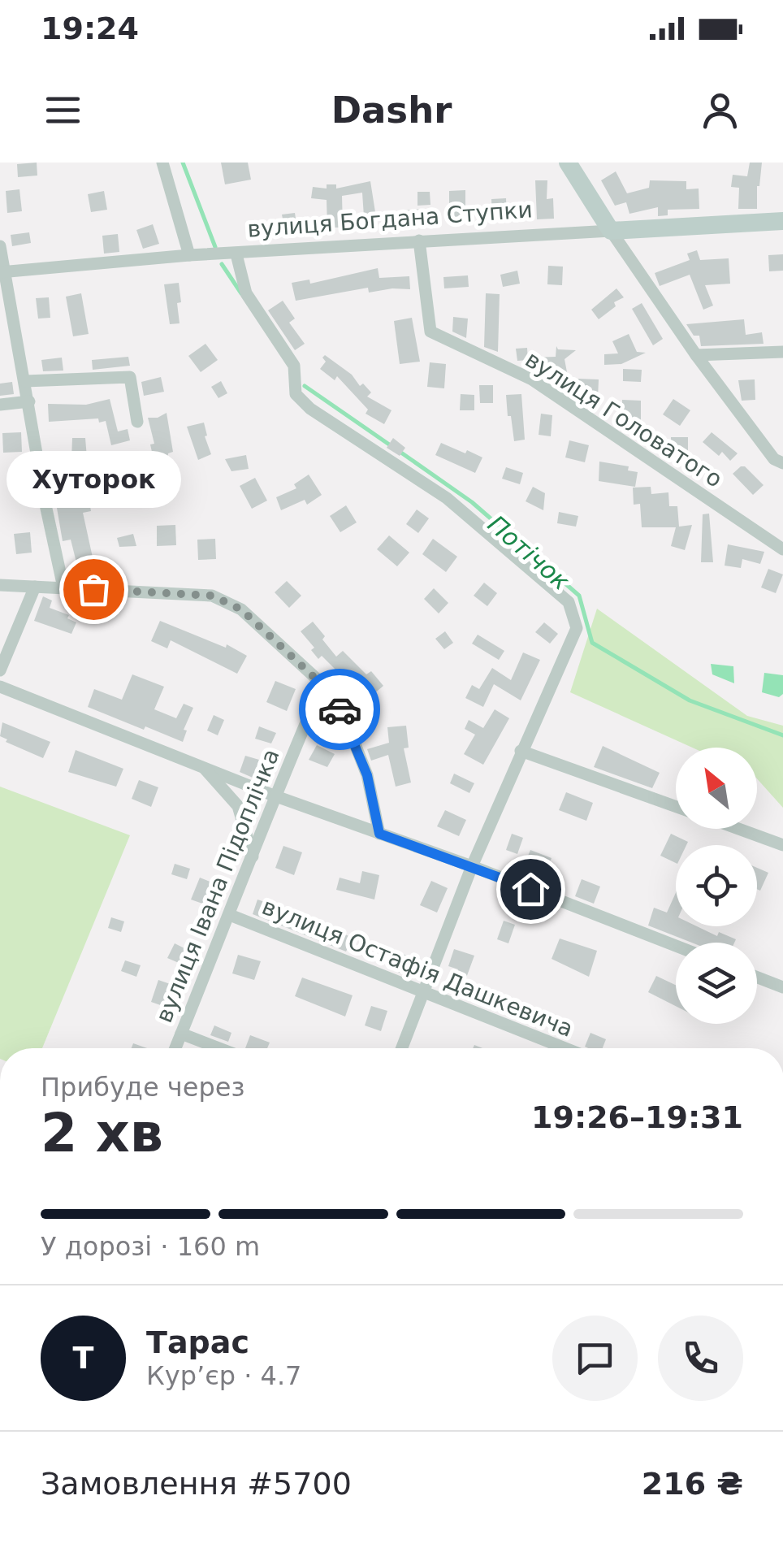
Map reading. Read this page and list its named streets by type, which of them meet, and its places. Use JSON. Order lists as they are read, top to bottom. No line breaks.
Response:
{"streets":{"street":["вулиця Богдана Ступки","вулиця Головатого","вулиця Івана Підоплічка","вулиця Остафія Дашкевича"]},"crossings":[["вулиця Богдана Ступки","вулиця Головатого"],["вулиця Івана Підоплічка","вулиця Остафія Дашкевича"]],"water":["Потічок"],"places":["Хуторок"],"north":"top left","page":{"status":"19:24","header":"Dashr","bubble":"Хуторок","heading":["2 хв","Прибуде через","19:26–19:31"],"panel":["Тарас","Кур’єр · 4.7","Замовлення #5700","216 ₴"],"bar":"У дорозі · 160 m","round":"Т"}}
